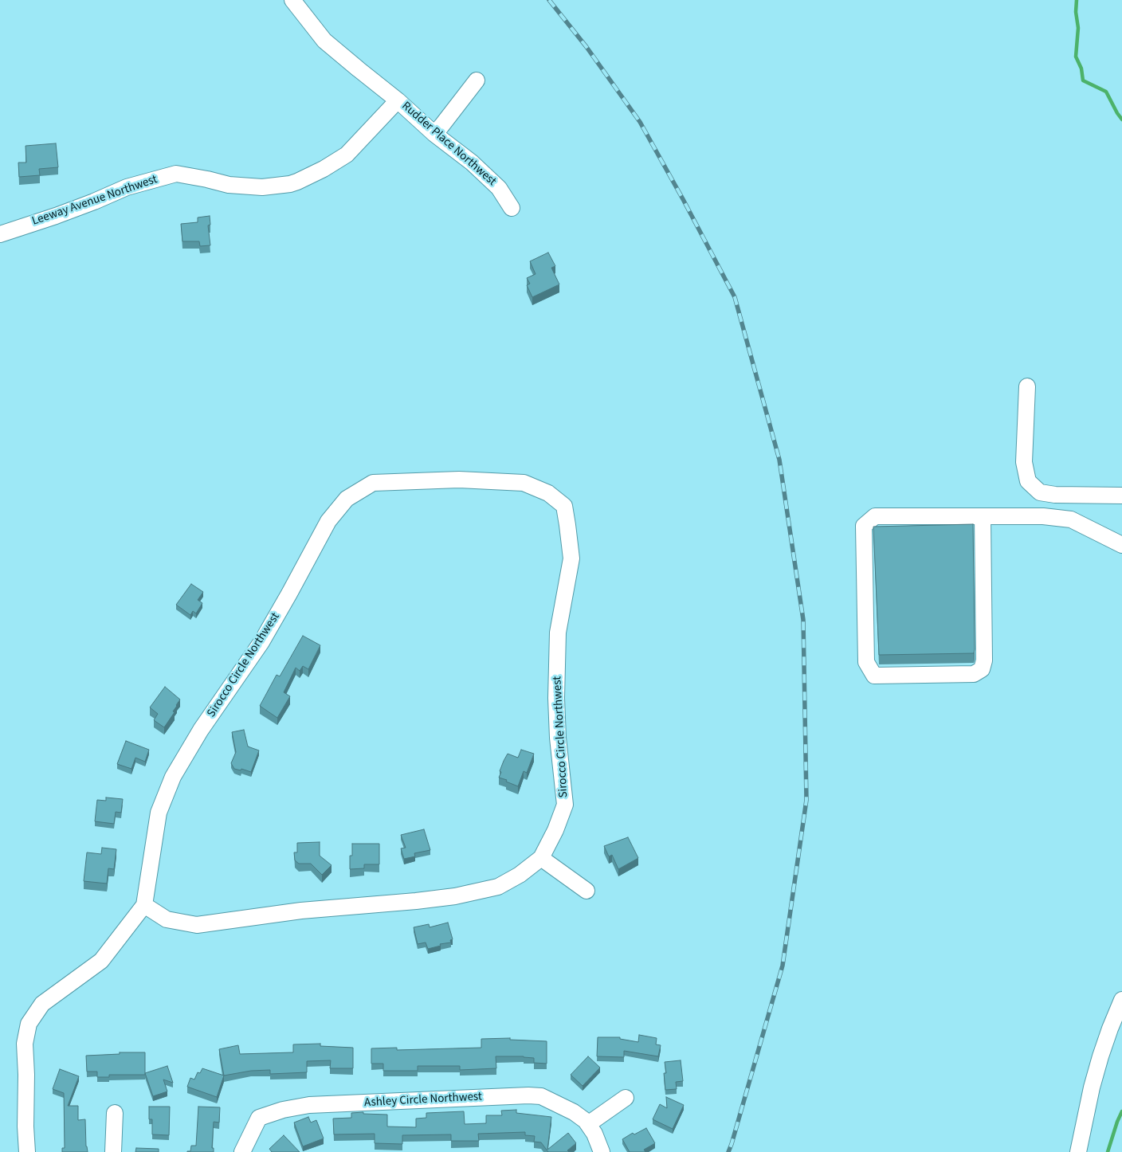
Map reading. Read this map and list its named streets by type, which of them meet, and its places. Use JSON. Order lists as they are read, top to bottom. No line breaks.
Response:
{"streets":{"street":["Rudder Place Northwest","Leeway Avenue Northwest","Sirocco Circle Northwest","Ashley Circle Northwest"]},"crossings":[["Rudder Place Northwest","Leeway Avenue Northwest"]]}
